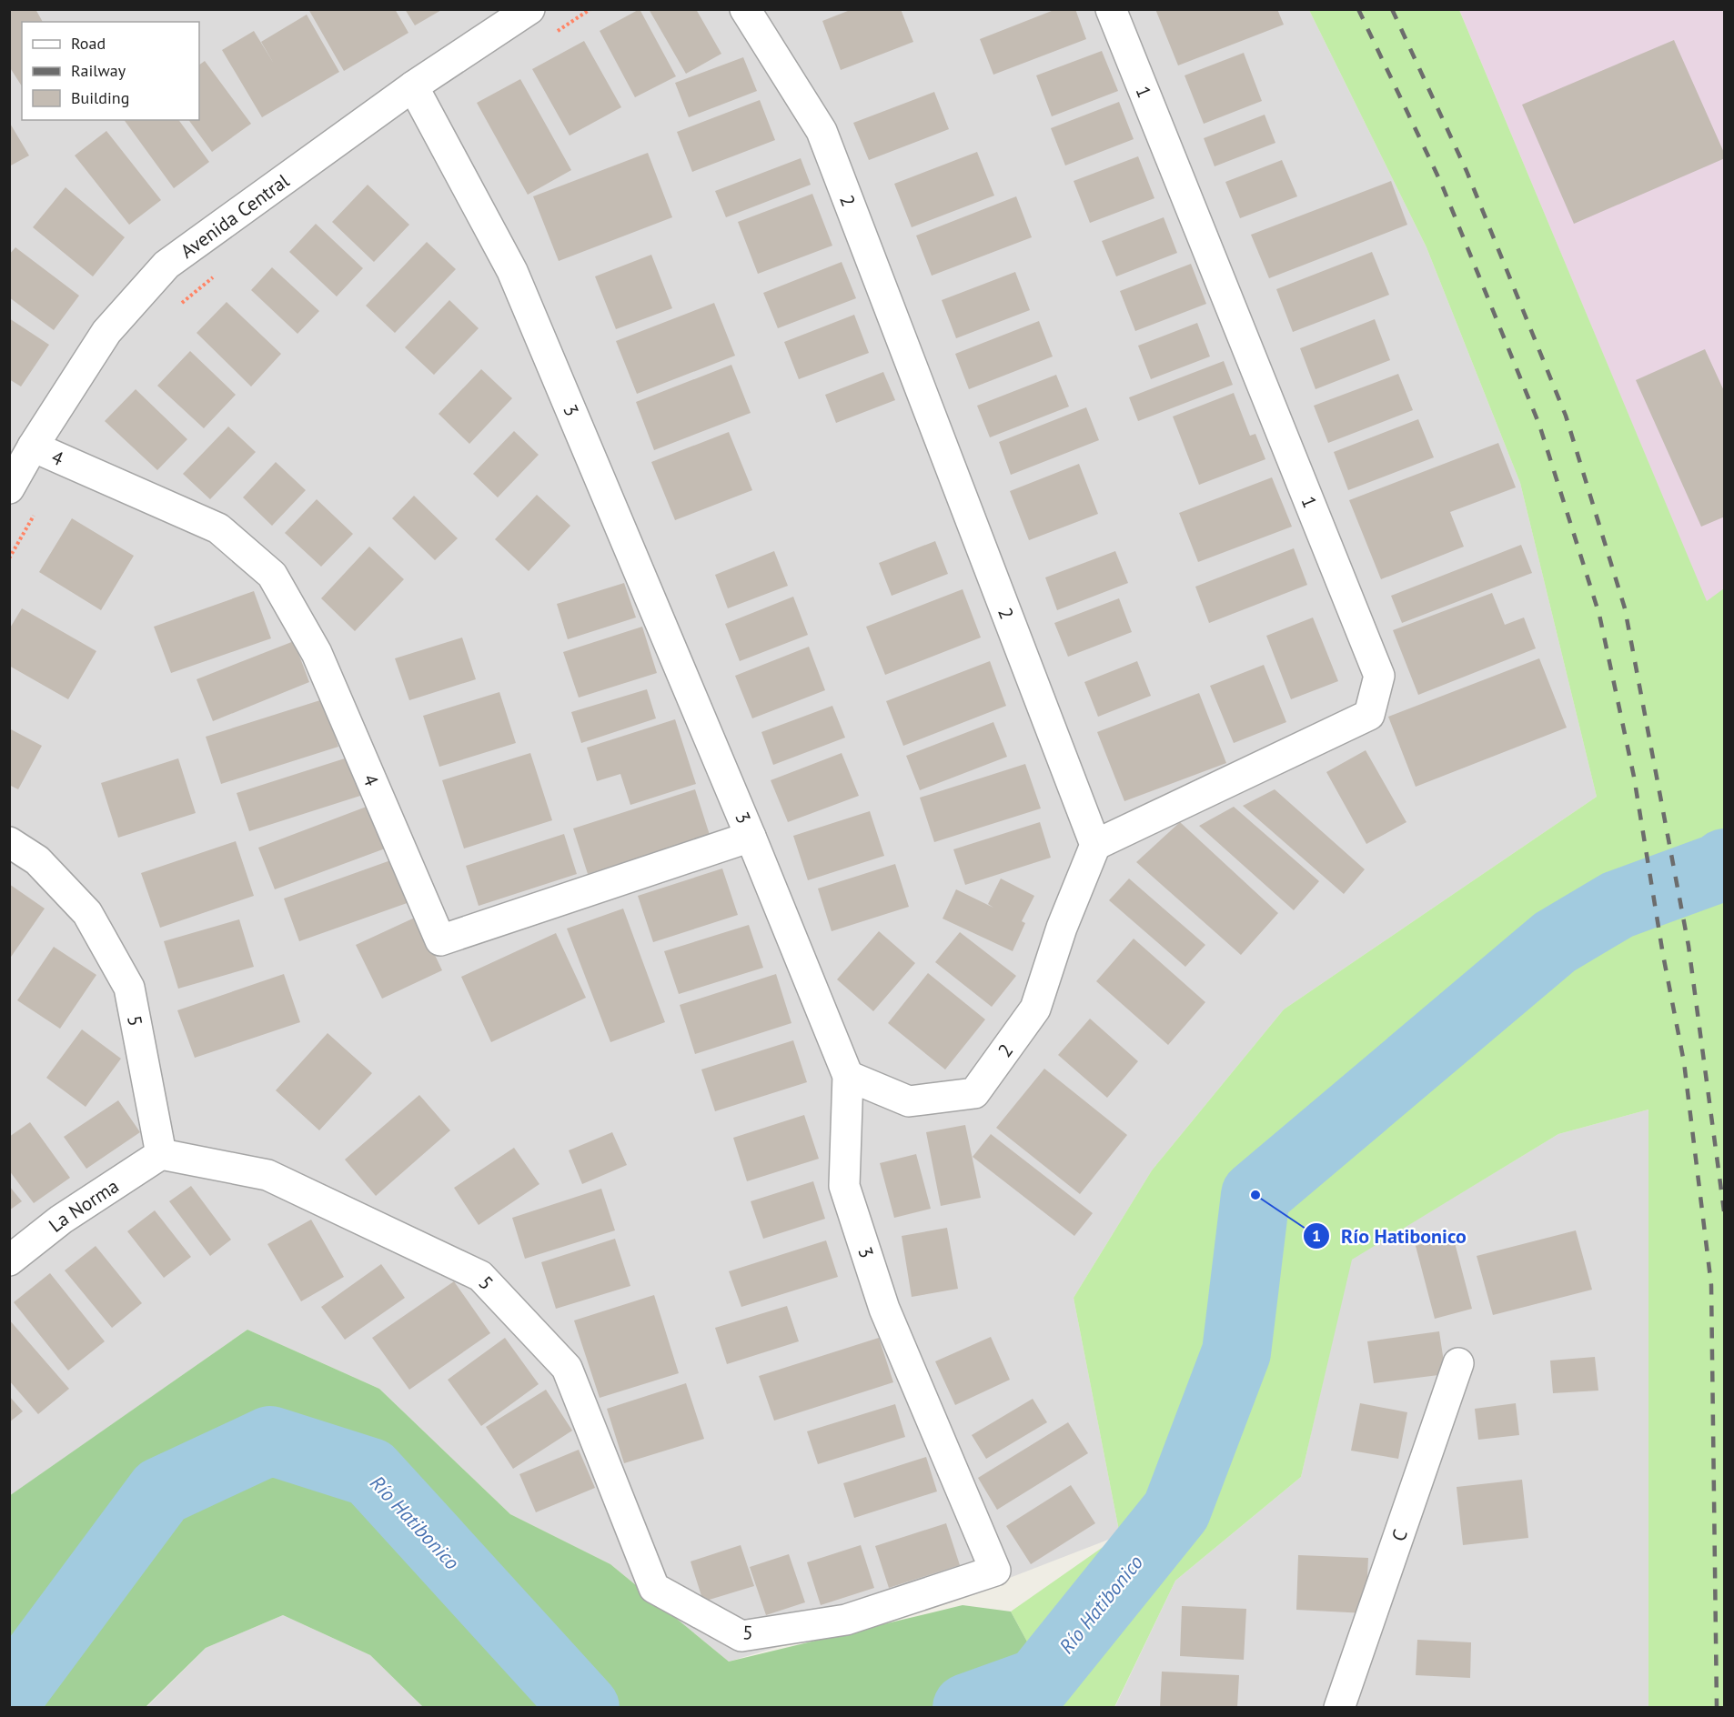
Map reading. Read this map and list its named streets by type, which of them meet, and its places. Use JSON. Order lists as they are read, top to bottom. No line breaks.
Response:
{"streets":{"street":["1","2","Avenida Central","3","4","5","La Norma","C"]},"crossings":[["1","2"],["2","3"],["Avenida Central","3"],["Avenida Central","4"],["3","4"],["3","5"],["5","La Norma"]],"water":["Río Hatibonico"],"places":["Río Hatibonico"],"legend":["Road","Railway","Building"]}
